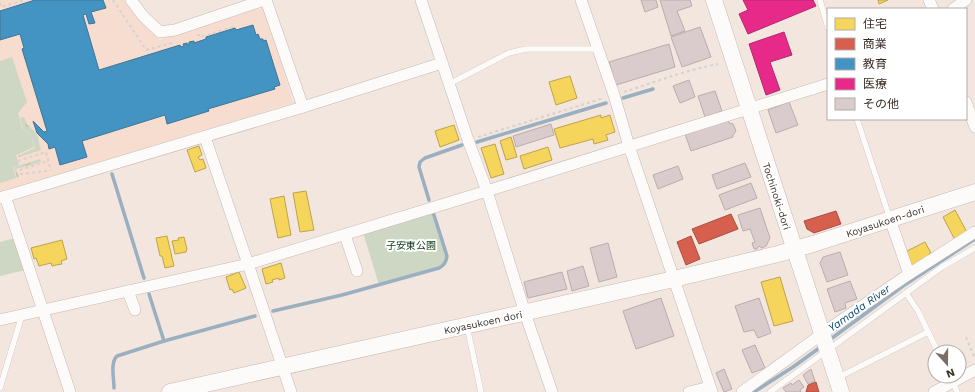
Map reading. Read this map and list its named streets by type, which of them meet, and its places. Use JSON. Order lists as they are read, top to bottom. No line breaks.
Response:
{"streets":{"street":["Tochinoki-dori","Koyasukoen-dori","Koyasukoen dori"]},"crossings":[["Tochinoki-dori","Koyasukoen-dori"],["Tochinoki-dori","Koyasukoen dori"],["Koyasukoen-dori","Koyasukoen dori"]],"water":["Yamada River"],"parks":["子安東公園"],"legend":["住宅","商業","教育","医療","その他"],"north":"bottom"}
